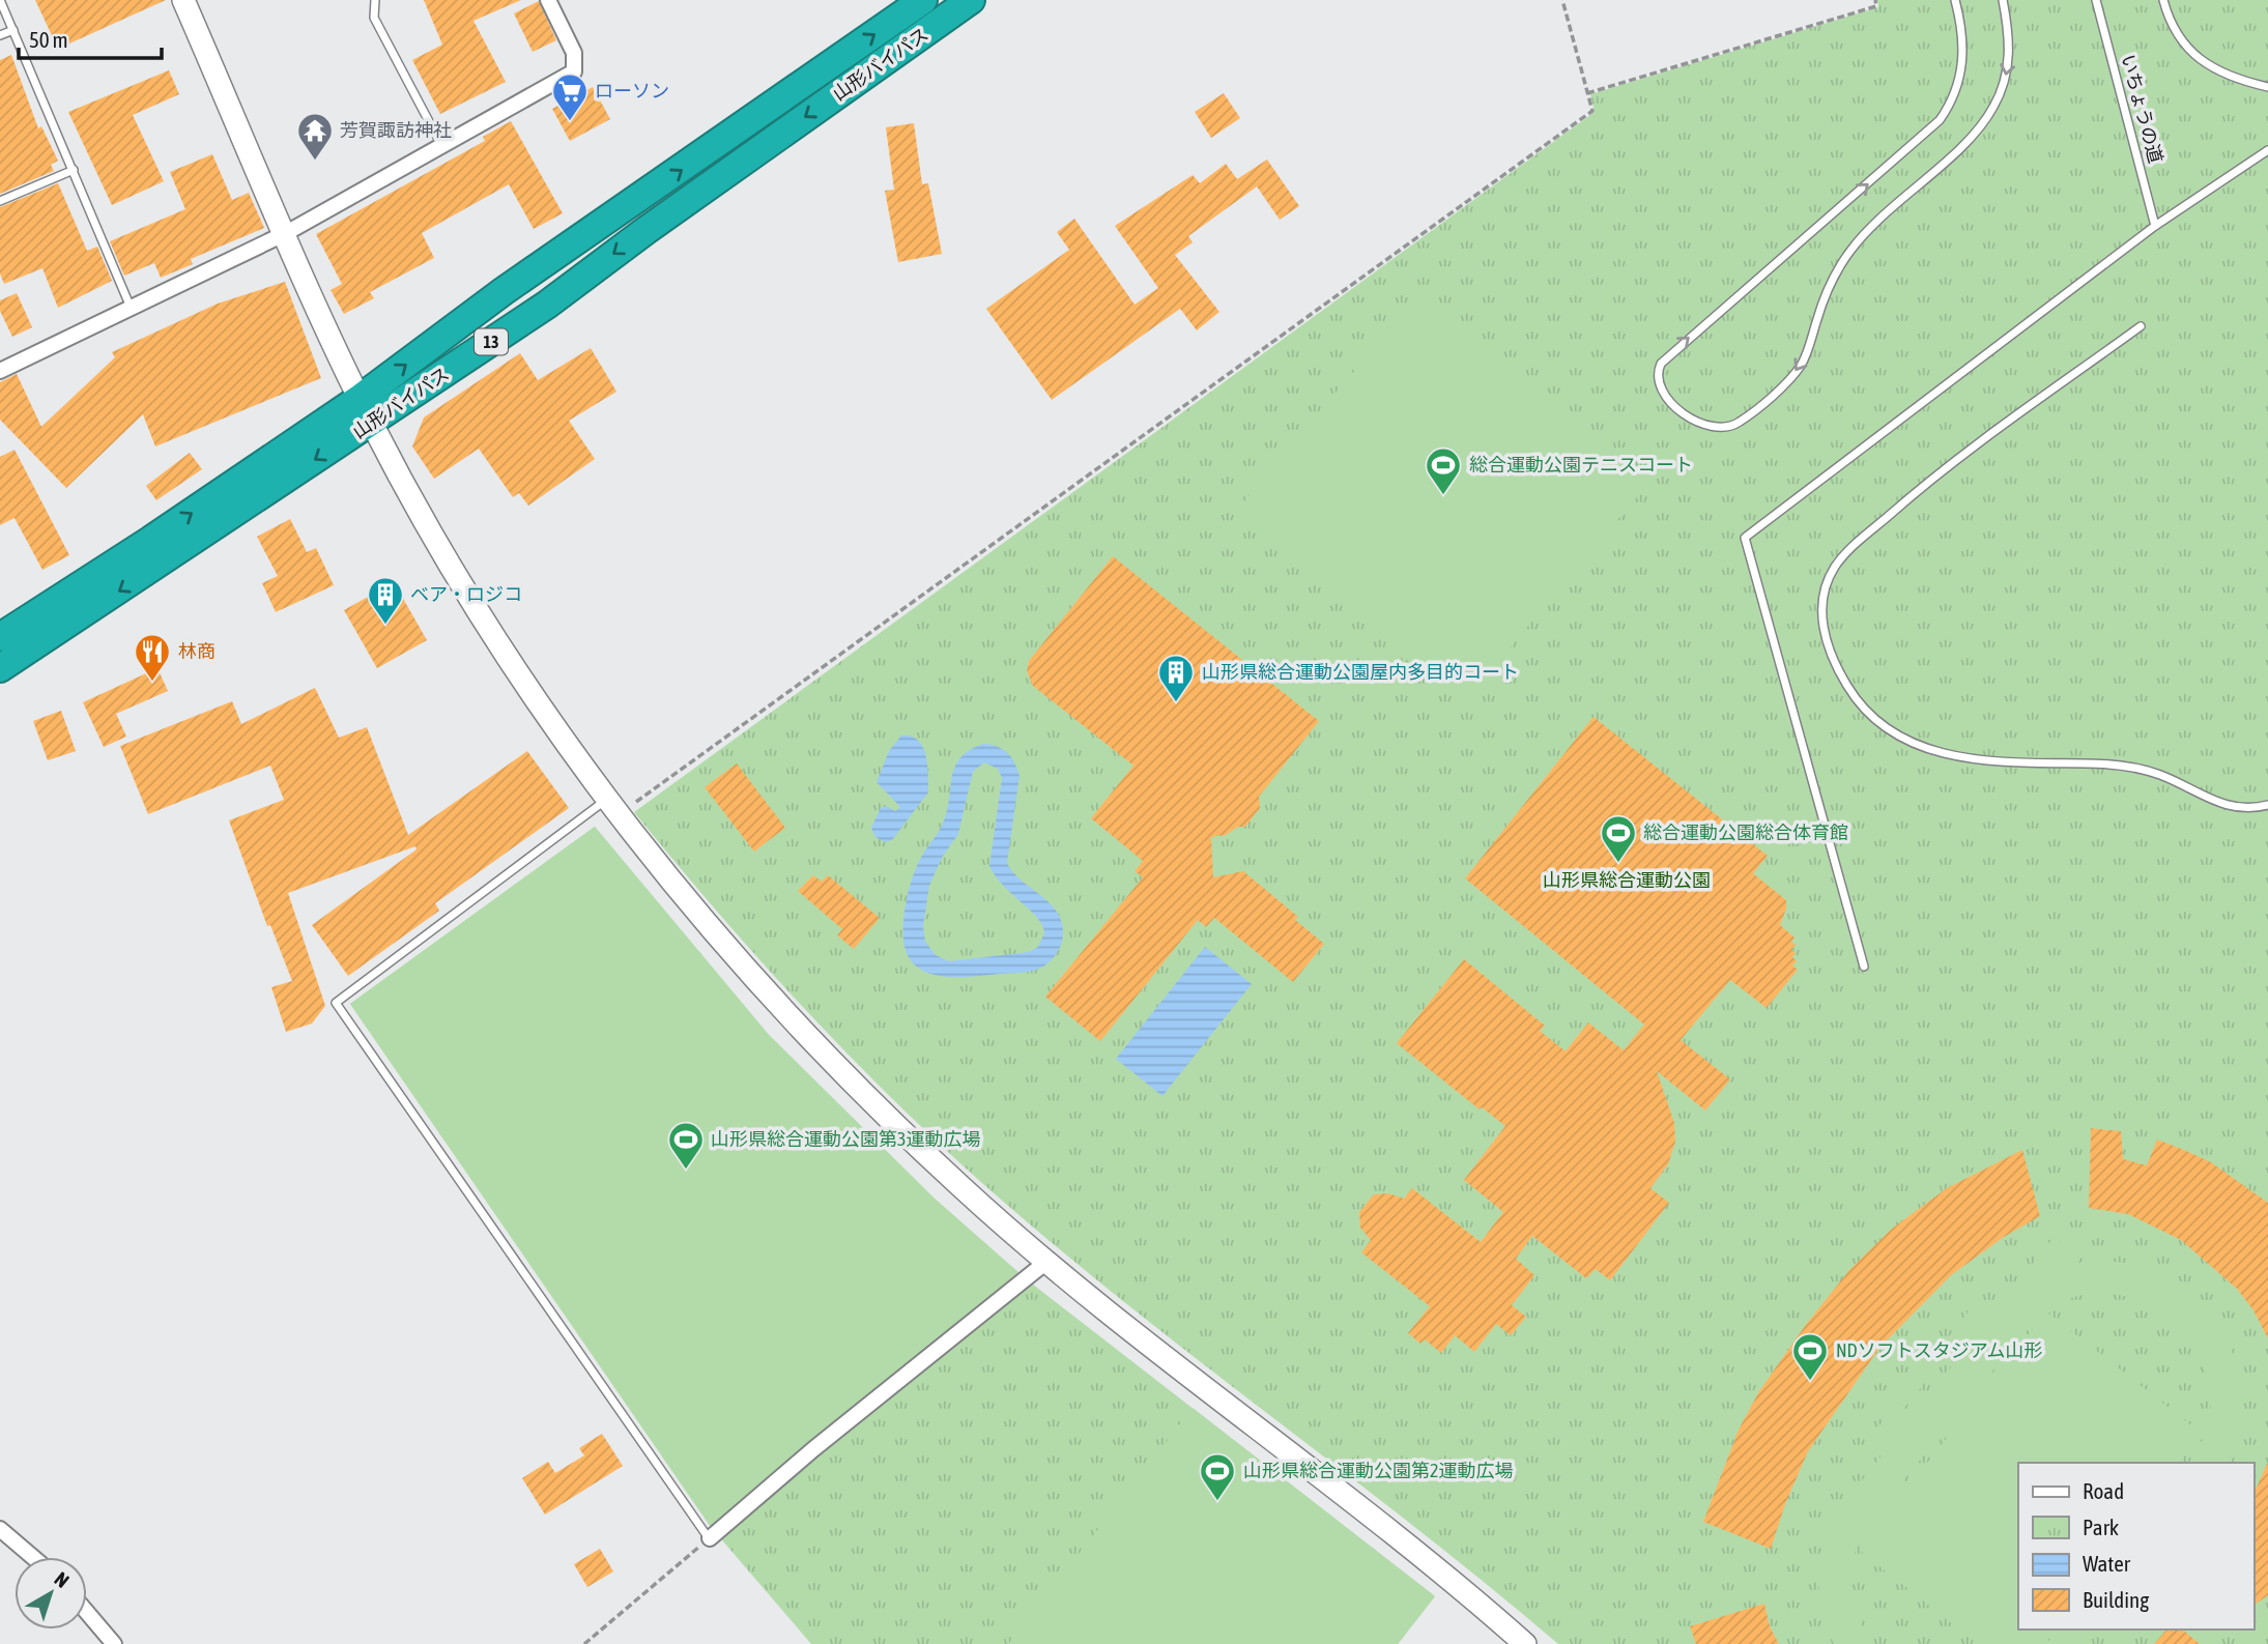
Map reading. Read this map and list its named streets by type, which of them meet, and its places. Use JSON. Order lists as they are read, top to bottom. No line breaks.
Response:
{"streets":{"highway":["山形バイパス","13"],"lane":["いちょうの道"]},"parks":["山形県総合運動公園"],"places":{"supermarket":["ローソン"],"temple":["芳賀諏訪神社"],"sports":["総合運動公園テニスコート","総合運動公園総合体育館","山形県総合運動公園第3運動広場","NDソフトスタジアム山形","山形県総合運動公園第2運動広場"],"building":["ベア・ロジコ","山形県総合運動公園屋内多目的コート"],"restaurant":["林商"]},"legend":["Road","Park","Water","Building"],"scale_bar":"50 m","north":"top right"}
